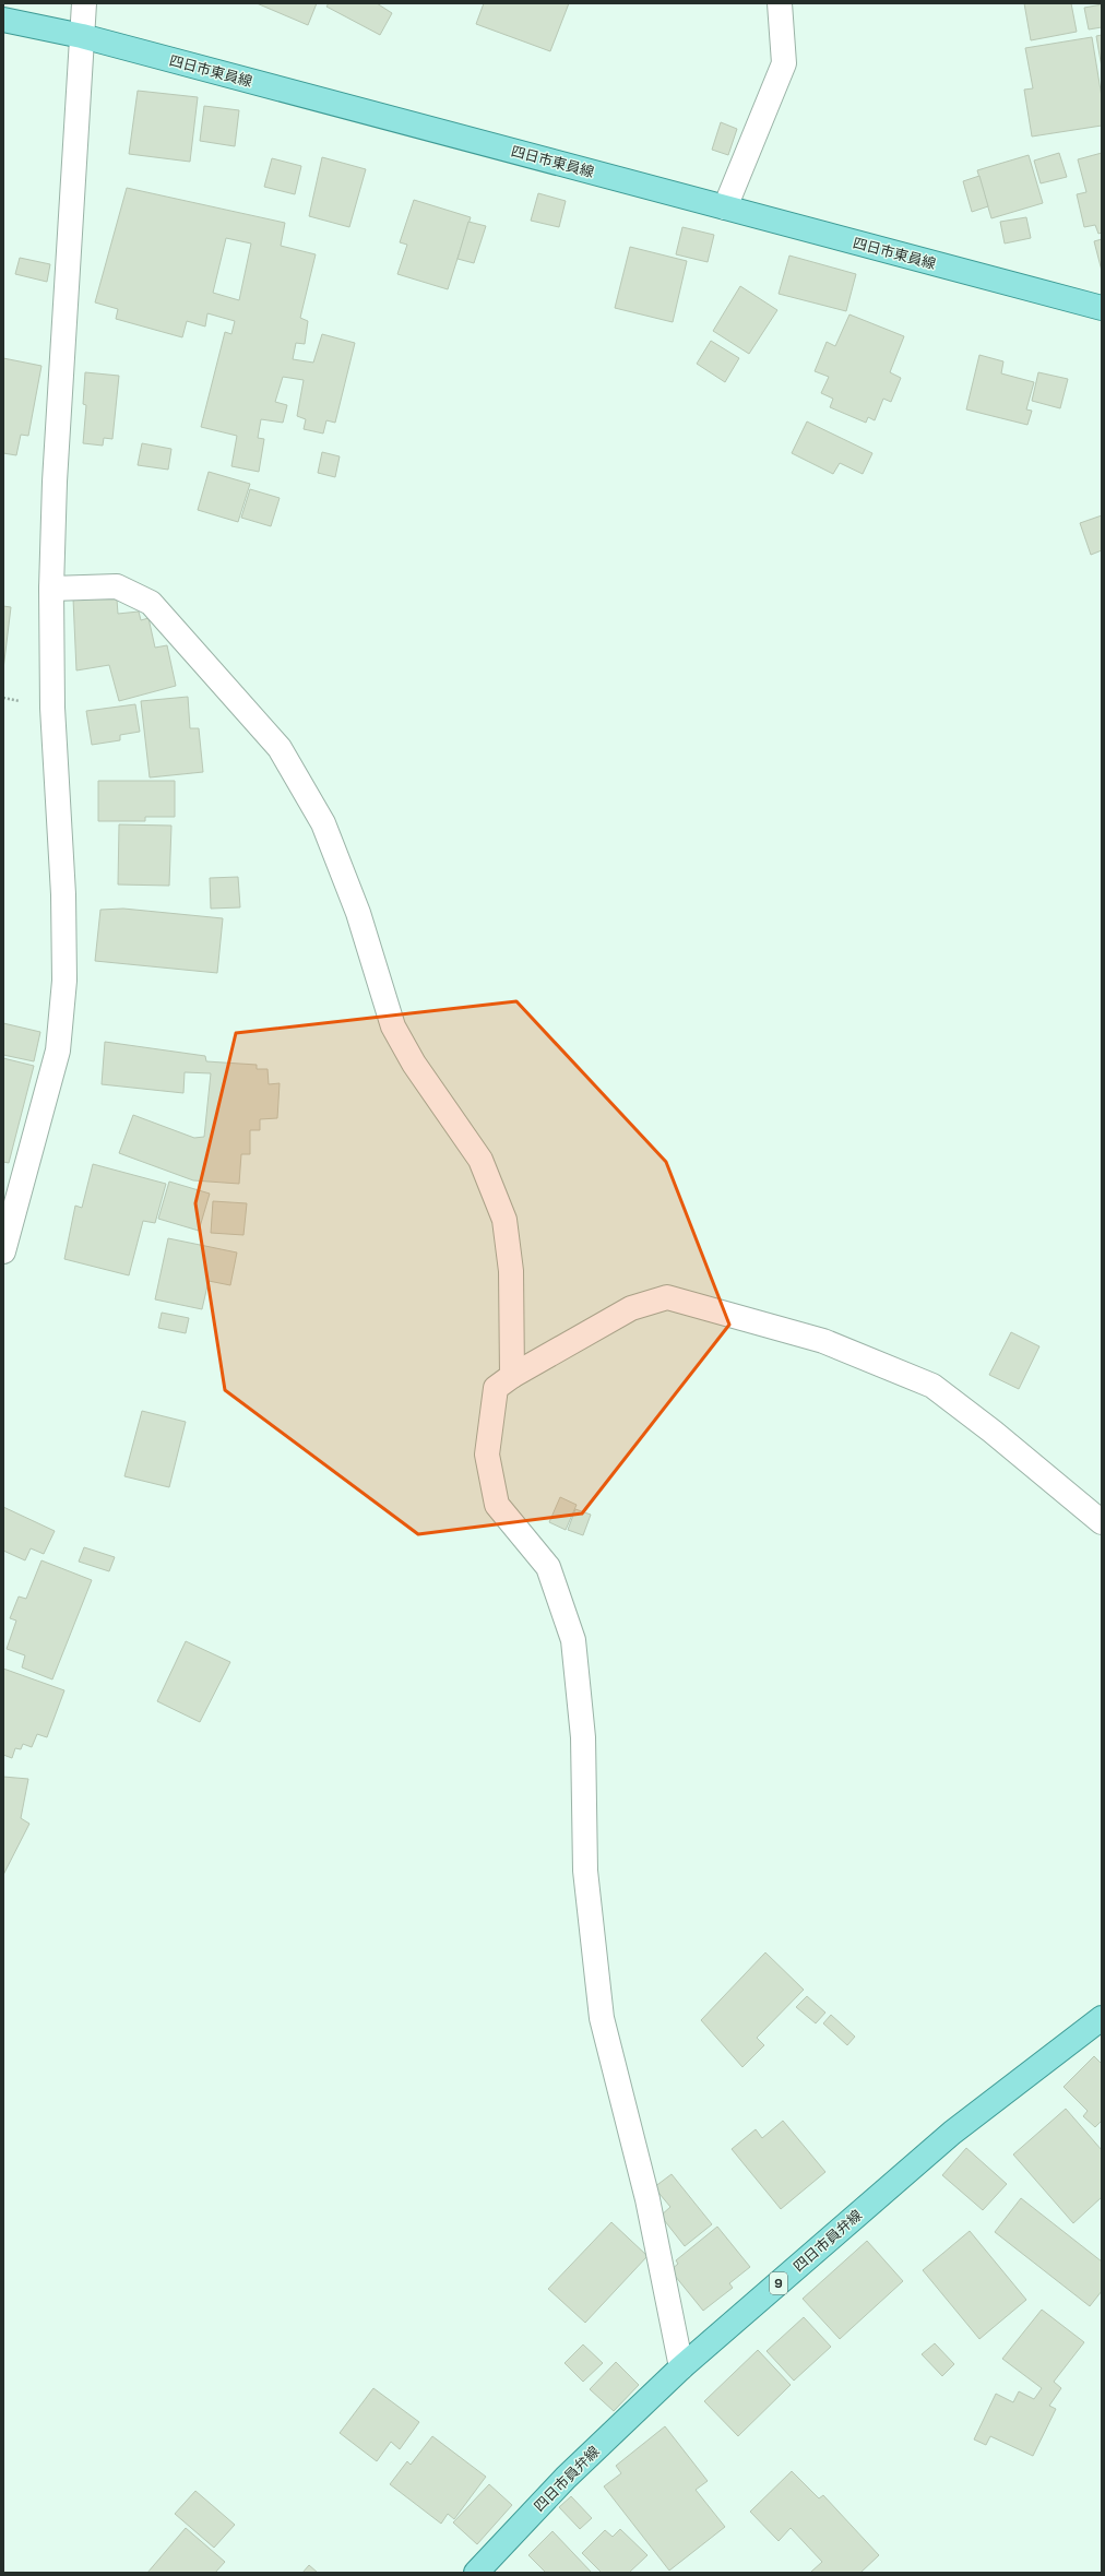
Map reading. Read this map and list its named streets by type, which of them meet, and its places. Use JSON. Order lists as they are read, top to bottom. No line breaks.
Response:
{"streets":{"main road":["四日市東員線","四日市員弁線","9"]}}
